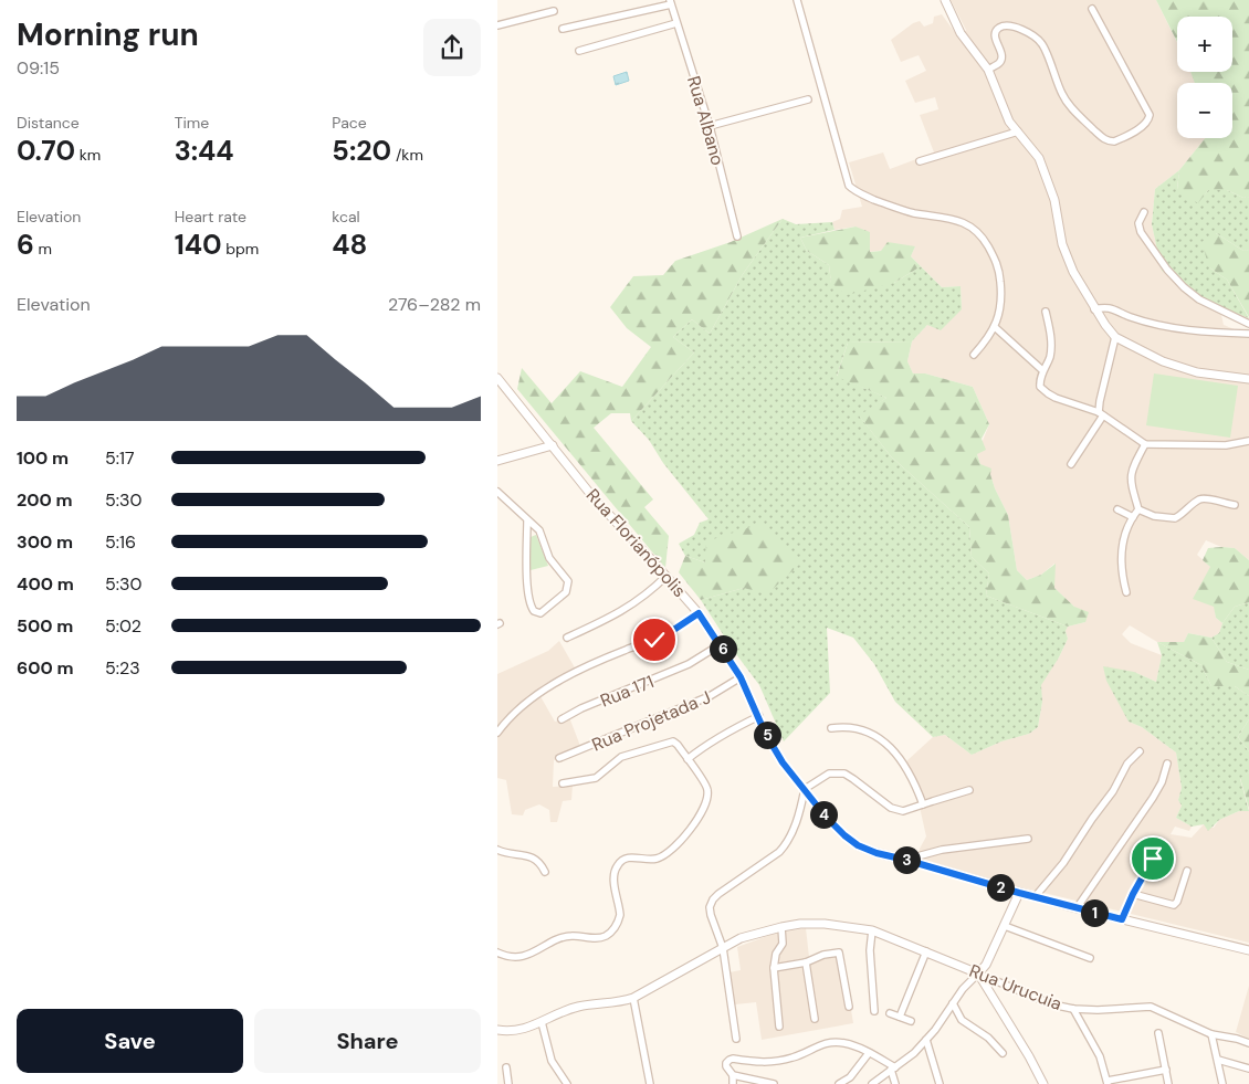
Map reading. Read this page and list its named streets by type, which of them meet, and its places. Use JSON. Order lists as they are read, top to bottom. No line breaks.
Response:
{"streets":{"street":["Rua Albano","Rua Florianópolis","Rua 171","Rua Projetada J","Rua Urucuia"]},"crossings":[["Rua Florianópolis","Rua 171"],["Rua Florianópolis","Rua Projetada J"]],"page":{"heading":["Morning run","09:15"],"map_buttons":["+","−"],"stats":[["Distance","0.70 km"],["Time","3:44"],["Pace","5:20 /km"],["Elevation","6 m"],["Heart rate","140 bpm"],["kcal","48"]],"chart":["Elevation","276–282 m"],"list":[{"name":"100 m","note":"5:17"},{"name":"200 m","note":"5:30"},{"name":"300 m","note":"5:16"},{"name":"400 m","note":"5:30"},{"name":"500 m","note":"5:02"},{"name":"600 m","note":"5:23"}],"pins":["6","5","4","3","2","1"],"buttons":["Save","Share"]}}
